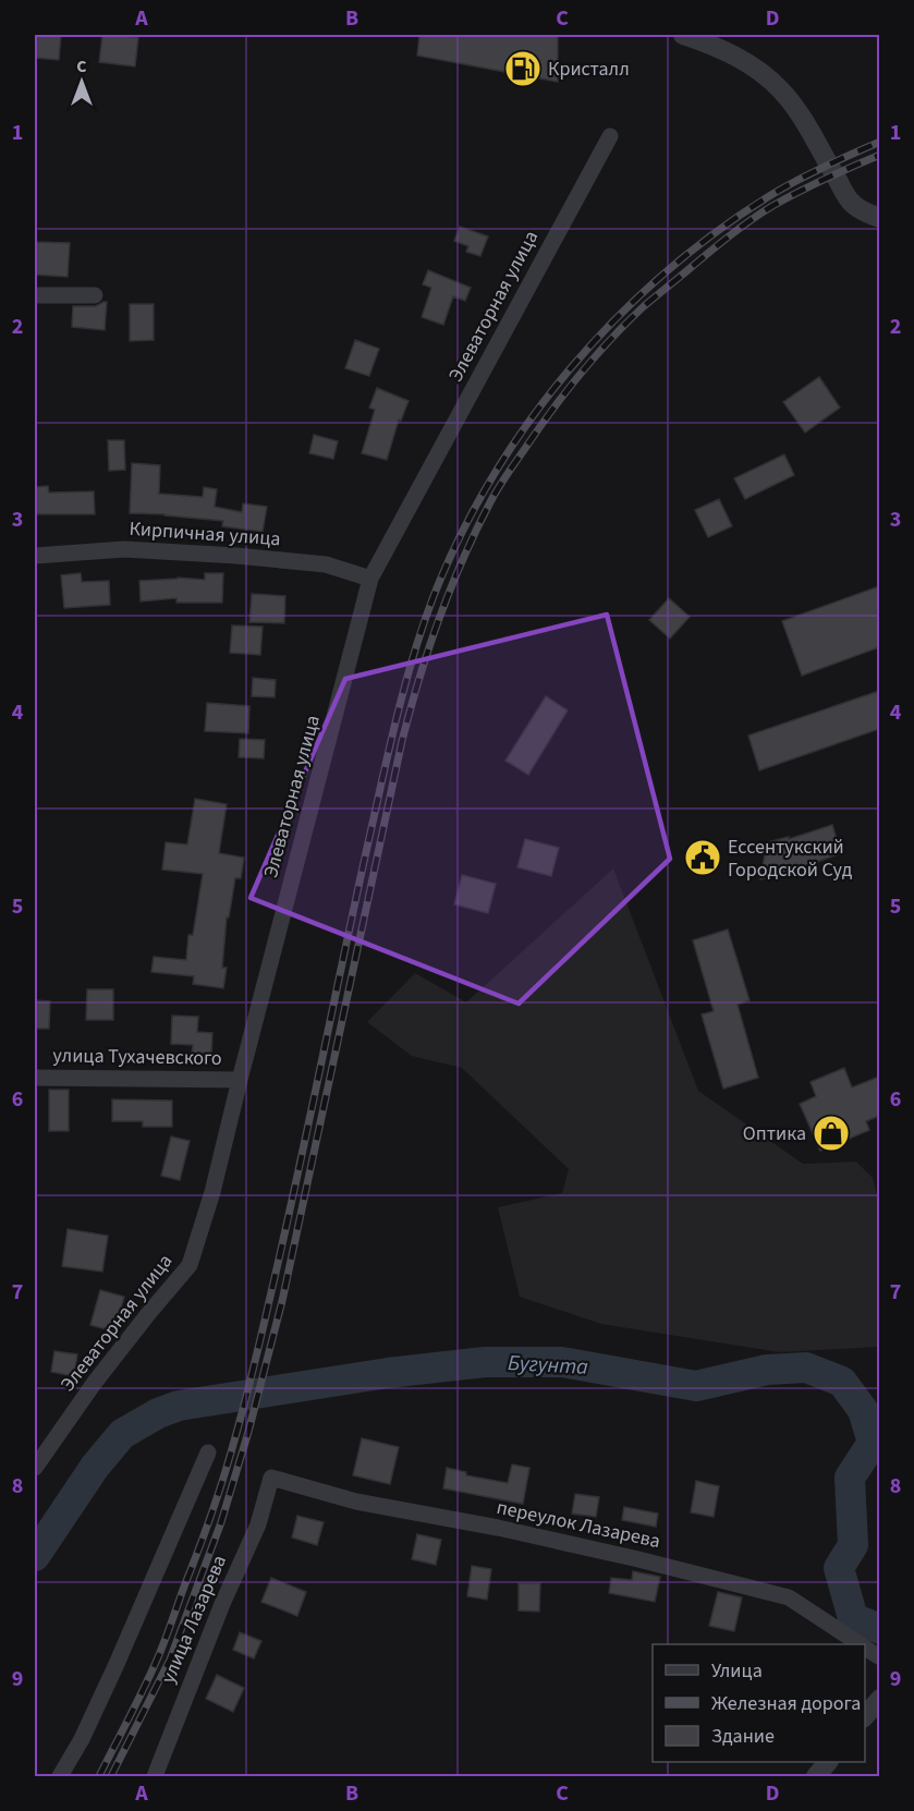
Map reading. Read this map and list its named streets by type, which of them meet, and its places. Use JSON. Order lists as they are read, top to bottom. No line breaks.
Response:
{"streets":{"street":["Элеваторная улица","Кирпичная улица","улица Тухачевского","переулок Лазарева","улица Лазарева"]},"crossings":[["Элеваторная улица","Кирпичная улица"],["Элеваторная улица","улица Тухачевского"],["переулок Лазарева","улица Лазарева"]],"water":["Бугунта"],"places":{"fuel station":["Кристалл"],"public building":["Ессентукский Городской Суд"],"shop":["Оптика"]},"legend":["Улица","Железная дорога","Здание"],"north":"top","grid":{"columns":["A","B","C","D"],"rows":["1","2","3","4","5","6","7","8","9"]}}
